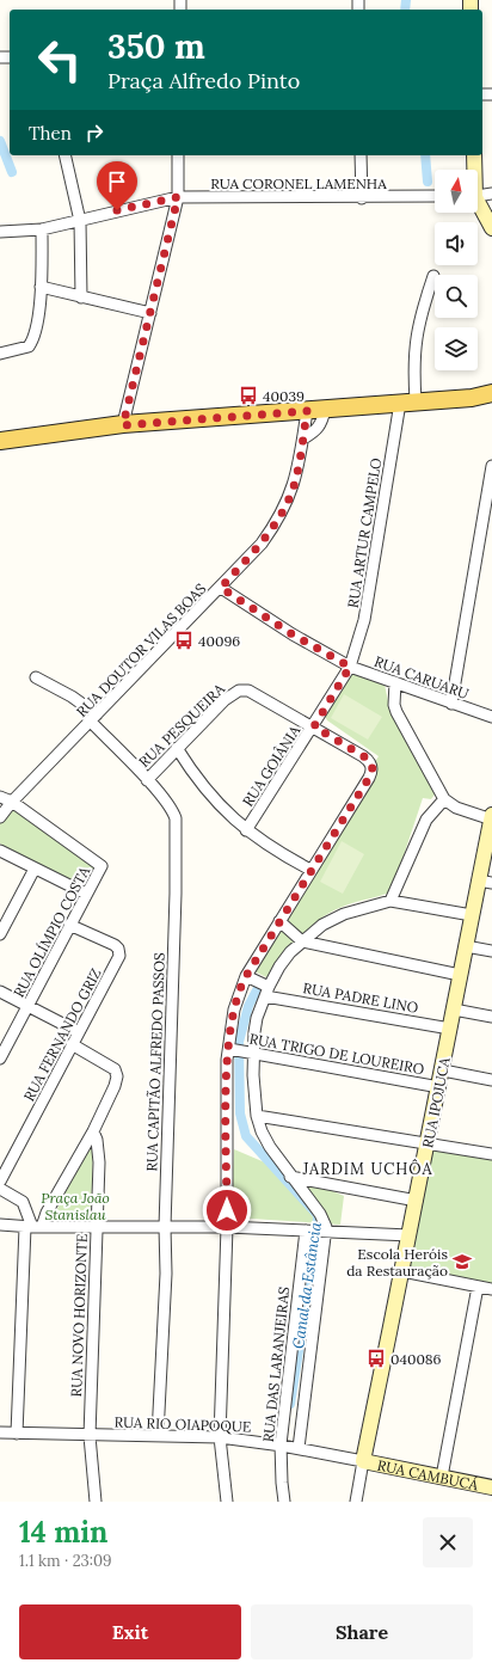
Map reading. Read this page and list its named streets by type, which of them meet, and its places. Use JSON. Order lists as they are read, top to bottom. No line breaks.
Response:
{"streets":{"main road":["RUA IPOJUCA","RUA CAMBUCÁ"],"street":["RUA CORONEL LAMENHA","RUA ARTUR CAMPELO","RUA DOUTOR VILAS BOAS","RUA CARUARU","RUA PESQUEIRA","RUA GOIÂNIA","RUA OLÍMPIO COSTA","RUA PADRE LINO","RUA FERNANDO GRIZ","RUA TRIGO DE LOUREIRO","RUA CAPITÃO ALFREDO PASSOS","RUA NOVO HORIZONTE","RUA DAS LARANJEIRAS","RUA RIO OIAPOQUE"]},"crossings":[["RUA ARTUR CAMPELO","RUA CARUARU"],["RUA ARTUR CAMPELO","RUA GOIÂNIA"],["RUA DOUTOR VILAS BOAS","RUA CARUARU"],["RUA DOUTOR VILAS BOAS","RUA OLÍMPIO COSTA"],["RUA DOUTOR VILAS BOAS","RUA CAPITÃO ALFREDO PASSOS"],["RUA CARUARU","RUA GOIÂNIA"],["RUA PESQUEIRA","RUA GOIÂNIA"],["RUA PESQUEIRA","RUA CAPITÃO ALFREDO PASSOS"],["RUA OLÍMPIO COSTA","RUA FERNANDO GRIZ"],["RUA PADRE LINO","RUA IPOJUCA"],["RUA TRIGO DE LOUREIRO","RUA IPOJUCA"],["RUA CAPITÃO ALFREDO PASSOS","RUA RIO OIAPOQUE"],["RUA IPOJUCA","RUA RIO OIAPOQUE"],["RUA IPOJUCA","RUA CAMBUCÁ"],["RUA NOVO HORIZONTE","RUA RIO OIAPOQUE"],["RUA DAS LARANJEIRAS","RUA RIO OIAPOQUE"],["RUA RIO OIAPOQUE","RUA CAMBUCÁ"]],"districts":["JARDIM UCHÔA"],"water":["Canal da Estância"],"parks":["Praça João Stanislau"],"places":{"bus stop":["40039","40096","040086"],"school or university":["Escola Heróis da Restauração"]},"north":"top","page":{"turn":["350 m","Praça Alfredo Pinto"],"then":"Then","heading":["14 min","1.1 km · 23:09"],"buttons":["Exit","Share"]}}
